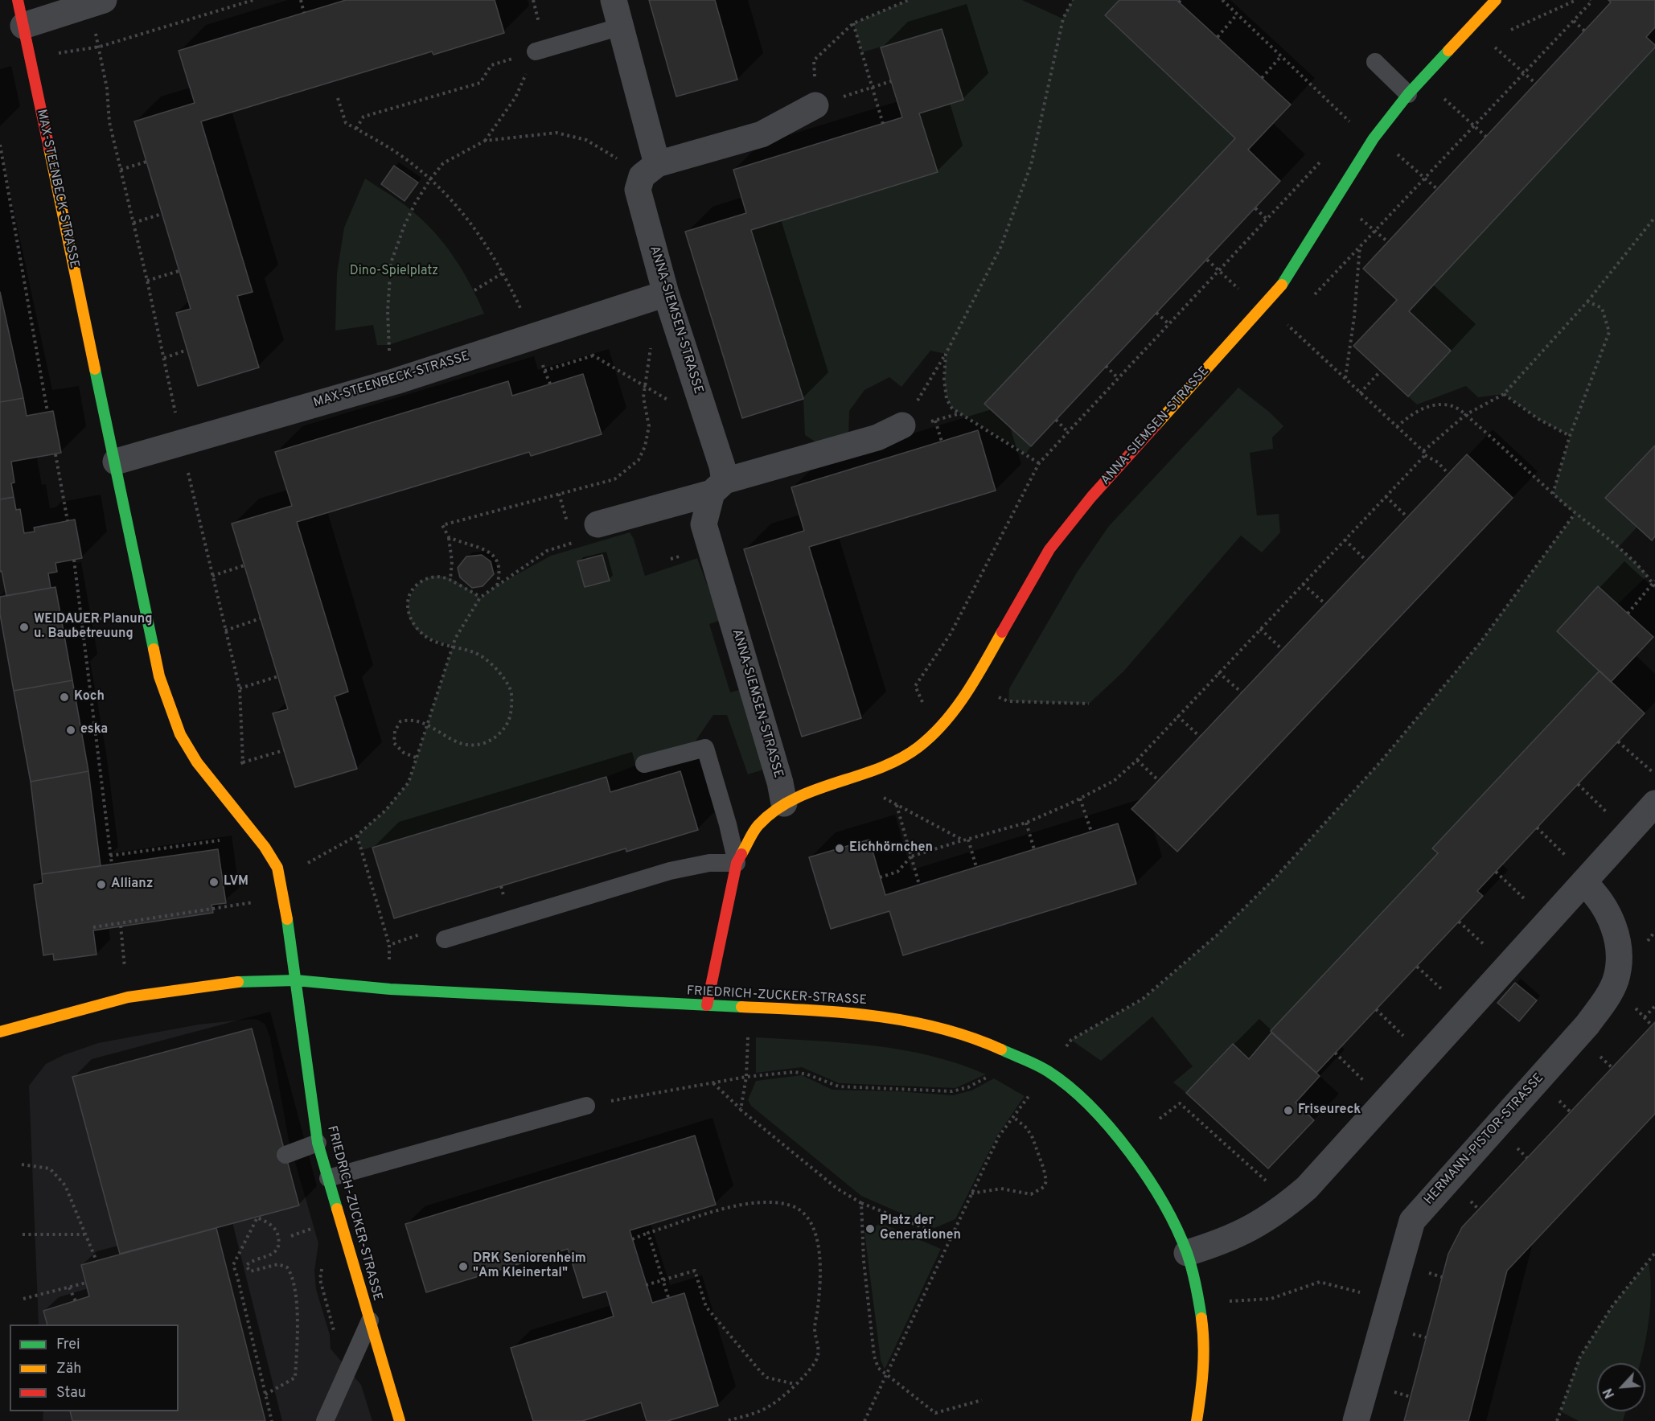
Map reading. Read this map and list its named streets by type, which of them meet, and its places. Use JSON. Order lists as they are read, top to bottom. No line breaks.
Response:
{"streets":{"street":["MAX-STEENBECK-STRASSE","ANNA-SIEMSEN-STRASSE","FRIEDRICH-ZUCKER-STRASSE","HERMANN-PISTOR-STRASSE"]},"crossings":[["MAX-STEENBECK-STRASSE","ANNA-SIEMSEN-STRASSE"],["MAX-STEENBECK-STRASSE","FRIEDRICH-ZUCKER-STRASSE"],["ANNA-SIEMSEN-STRASSE","FRIEDRICH-ZUCKER-STRASSE"]],"parks":["Dino-Spielplatz"],"places":["WEIDAUER Planung u. Baubetreuung","Koch","eska","Eichhörnchen","LVM","Allianz","Friseureck","Platz der Generationen","DRK Seniorenheim \"Am Kleinertal\""],"legend":["Frei","Zäh","Stau"],"north":"bottom left"}
